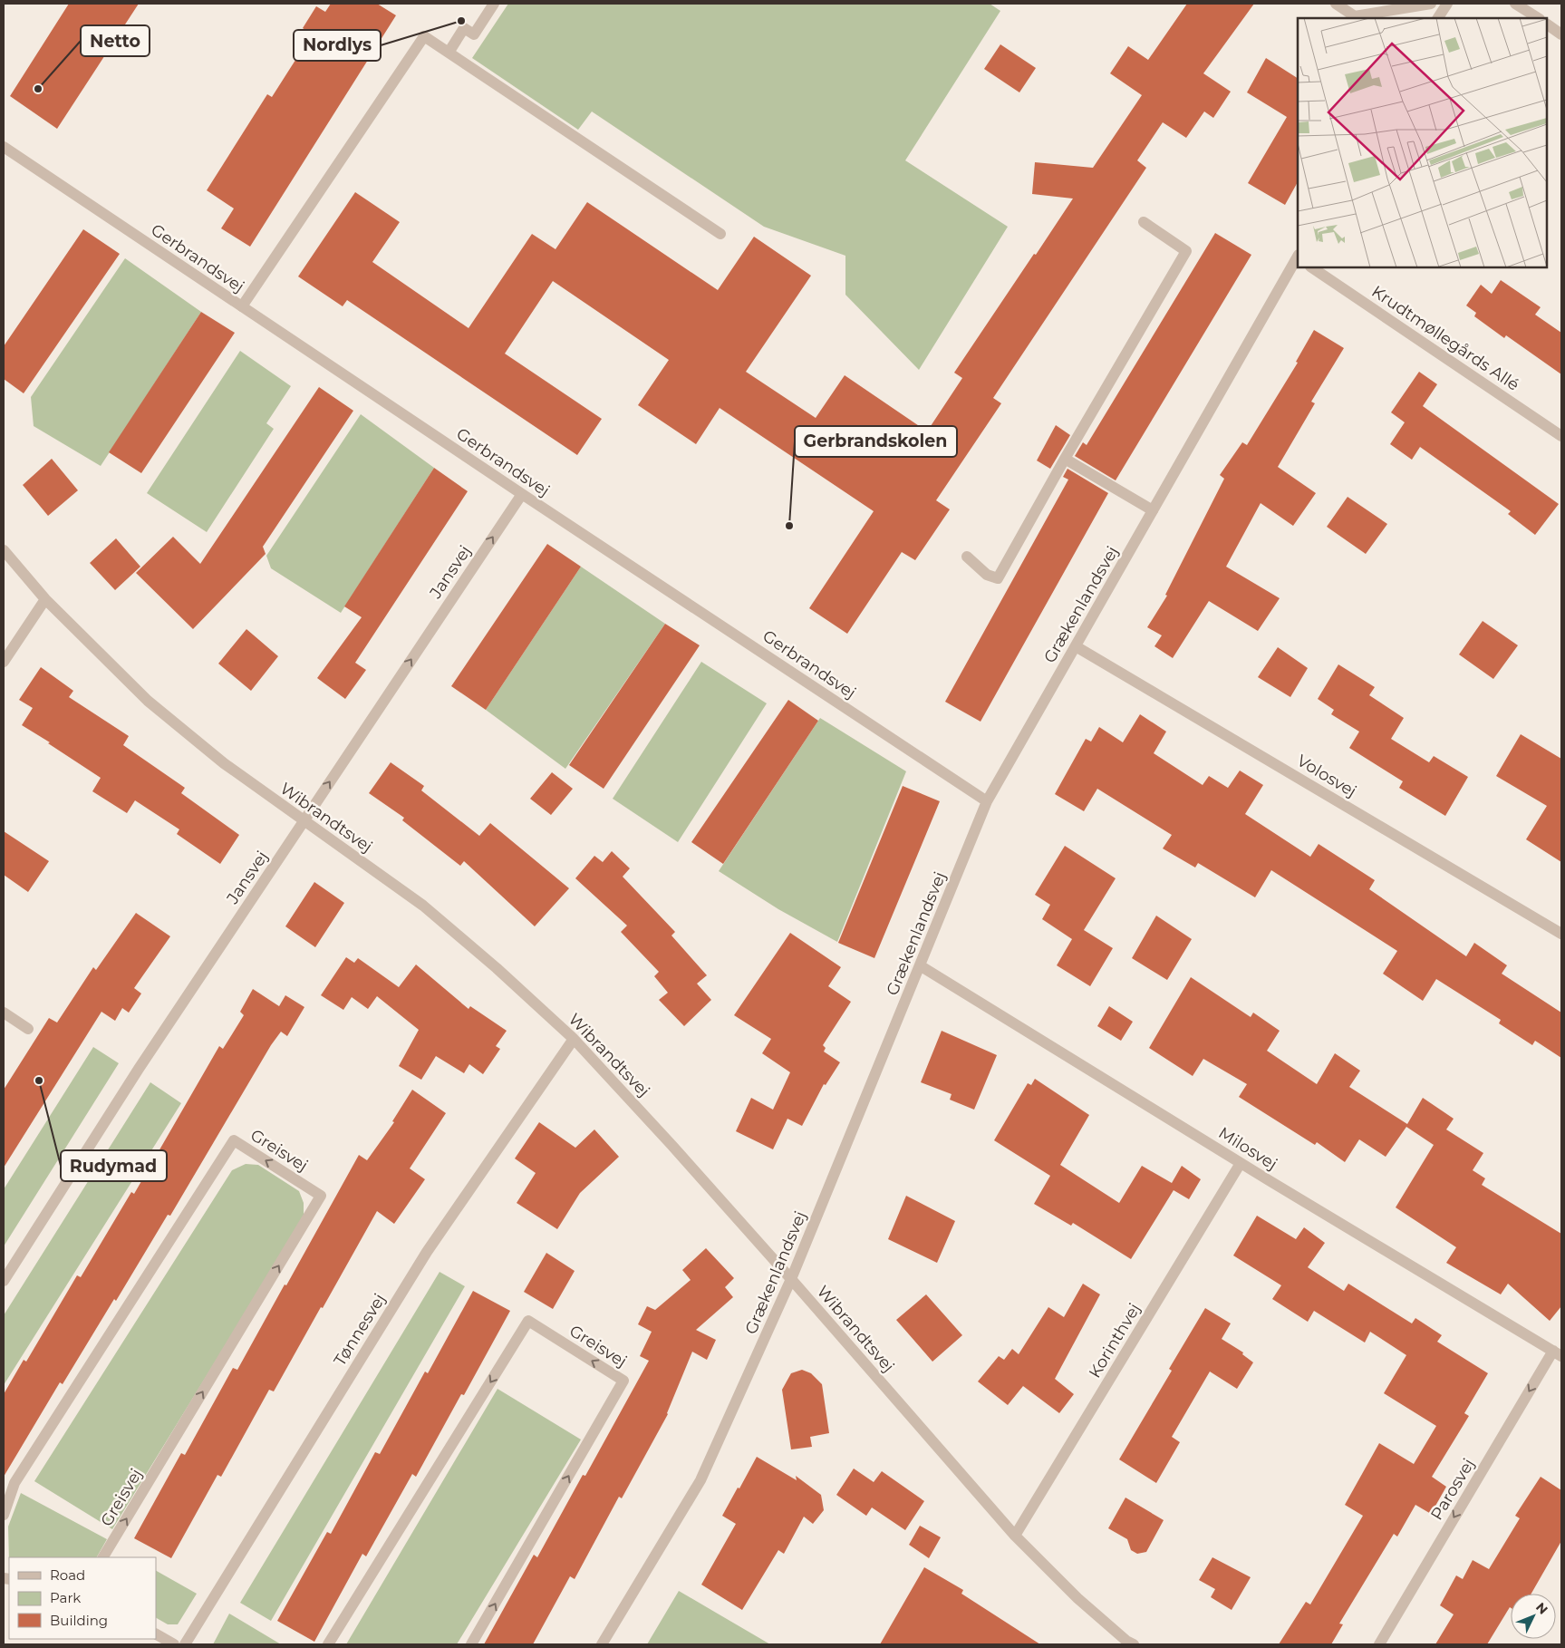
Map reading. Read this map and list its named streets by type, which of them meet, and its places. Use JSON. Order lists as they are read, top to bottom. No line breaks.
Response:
{"streets":{"street":["Gerbrandsvej","Krudtmøllegårds Allé","Jansvej","Grækenlandsvej","Volosvej","Wibrandtsvej","Milosvej","Greisvej","Tønnesvej","Korinthvej","Parosvej"]},"crossings":[["Gerbrandsvej","Jansvej"],["Gerbrandsvej","Grækenlandsvej"],["Jansvej","Wibrandtsvej"],["Grækenlandsvej","Volosvej"],["Grækenlandsvej","Wibrandtsvej"],["Grækenlandsvej","Milosvej"],["Wibrandtsvej","Tønnesvej"],["Wibrandtsvej","Korinthvej"],["Milosvej","Korinthvej"],["Milosvej","Parosvej"]],"one_way":["Jansvej","Parosvej"],"places":["Nordlys","Netto","Gerbrandskolen","Rudymad"],"legend":["Road","Park","Building"],"north":"top right"}
